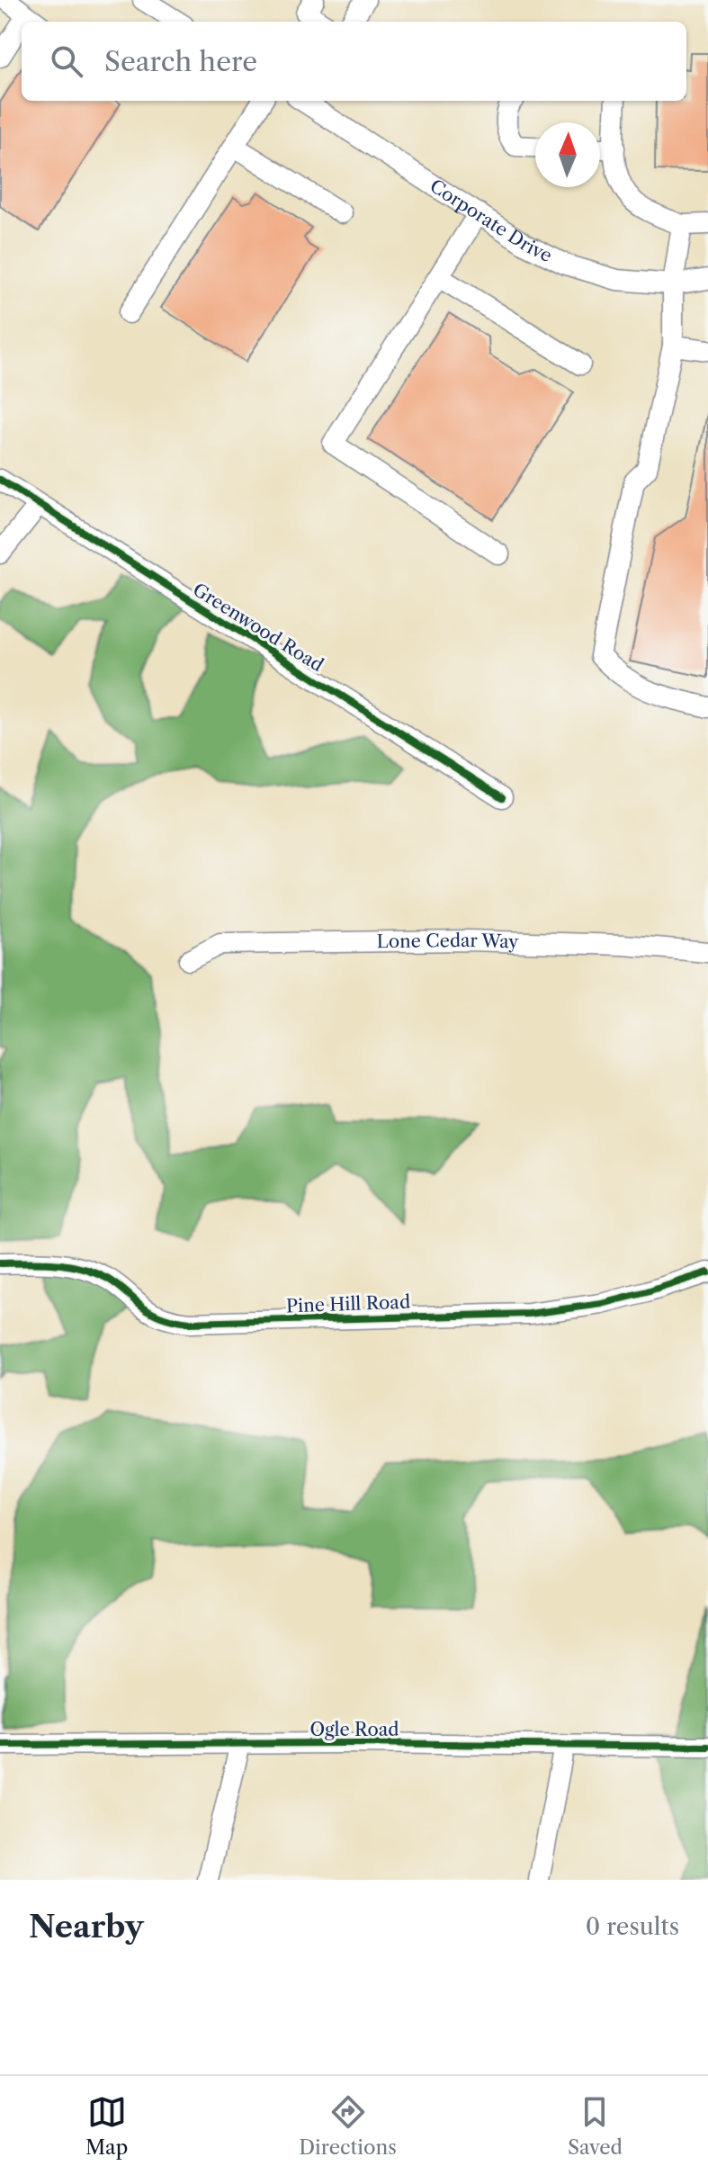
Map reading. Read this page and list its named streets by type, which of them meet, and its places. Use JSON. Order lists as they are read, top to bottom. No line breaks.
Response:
{"streets":{"street":["Corporate Drive","Greenwood Road","Lone Cedar Way","Pine Hill Road","Ogle Road"]},"north":"top","page":{"search":"Search here","heading":["Nearby","0 results"],"nav":["Map","Directions","Saved"]}}
